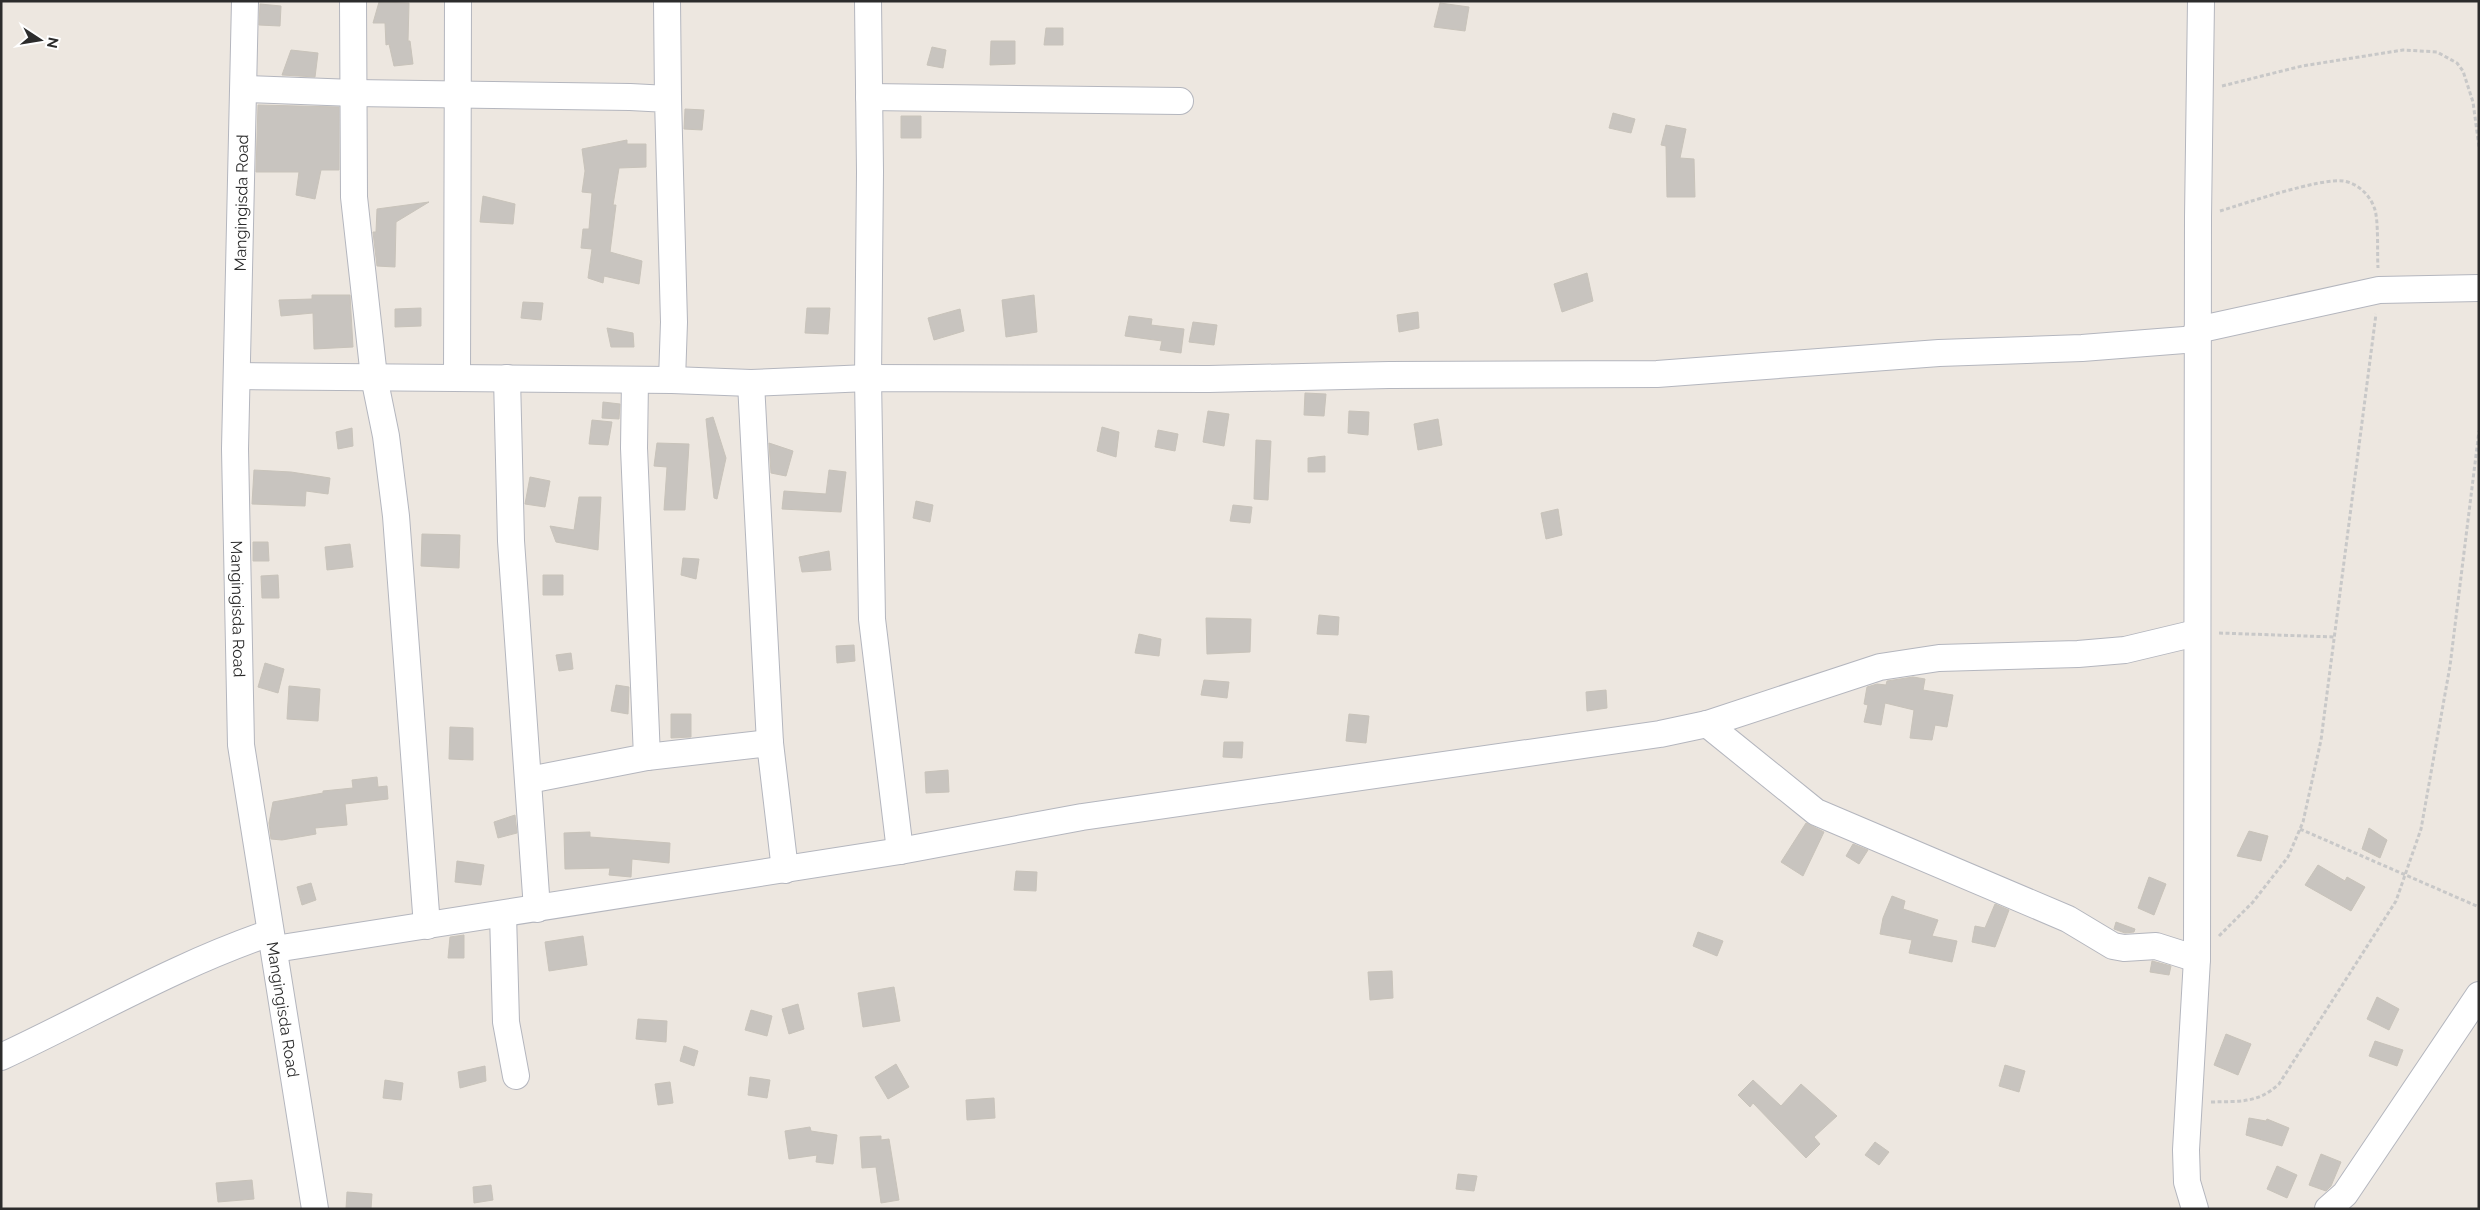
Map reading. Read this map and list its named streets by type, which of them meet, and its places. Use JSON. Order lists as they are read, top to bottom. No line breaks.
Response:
{"streets":{"street":["Mangingisda Road"]},"north":"right"}
